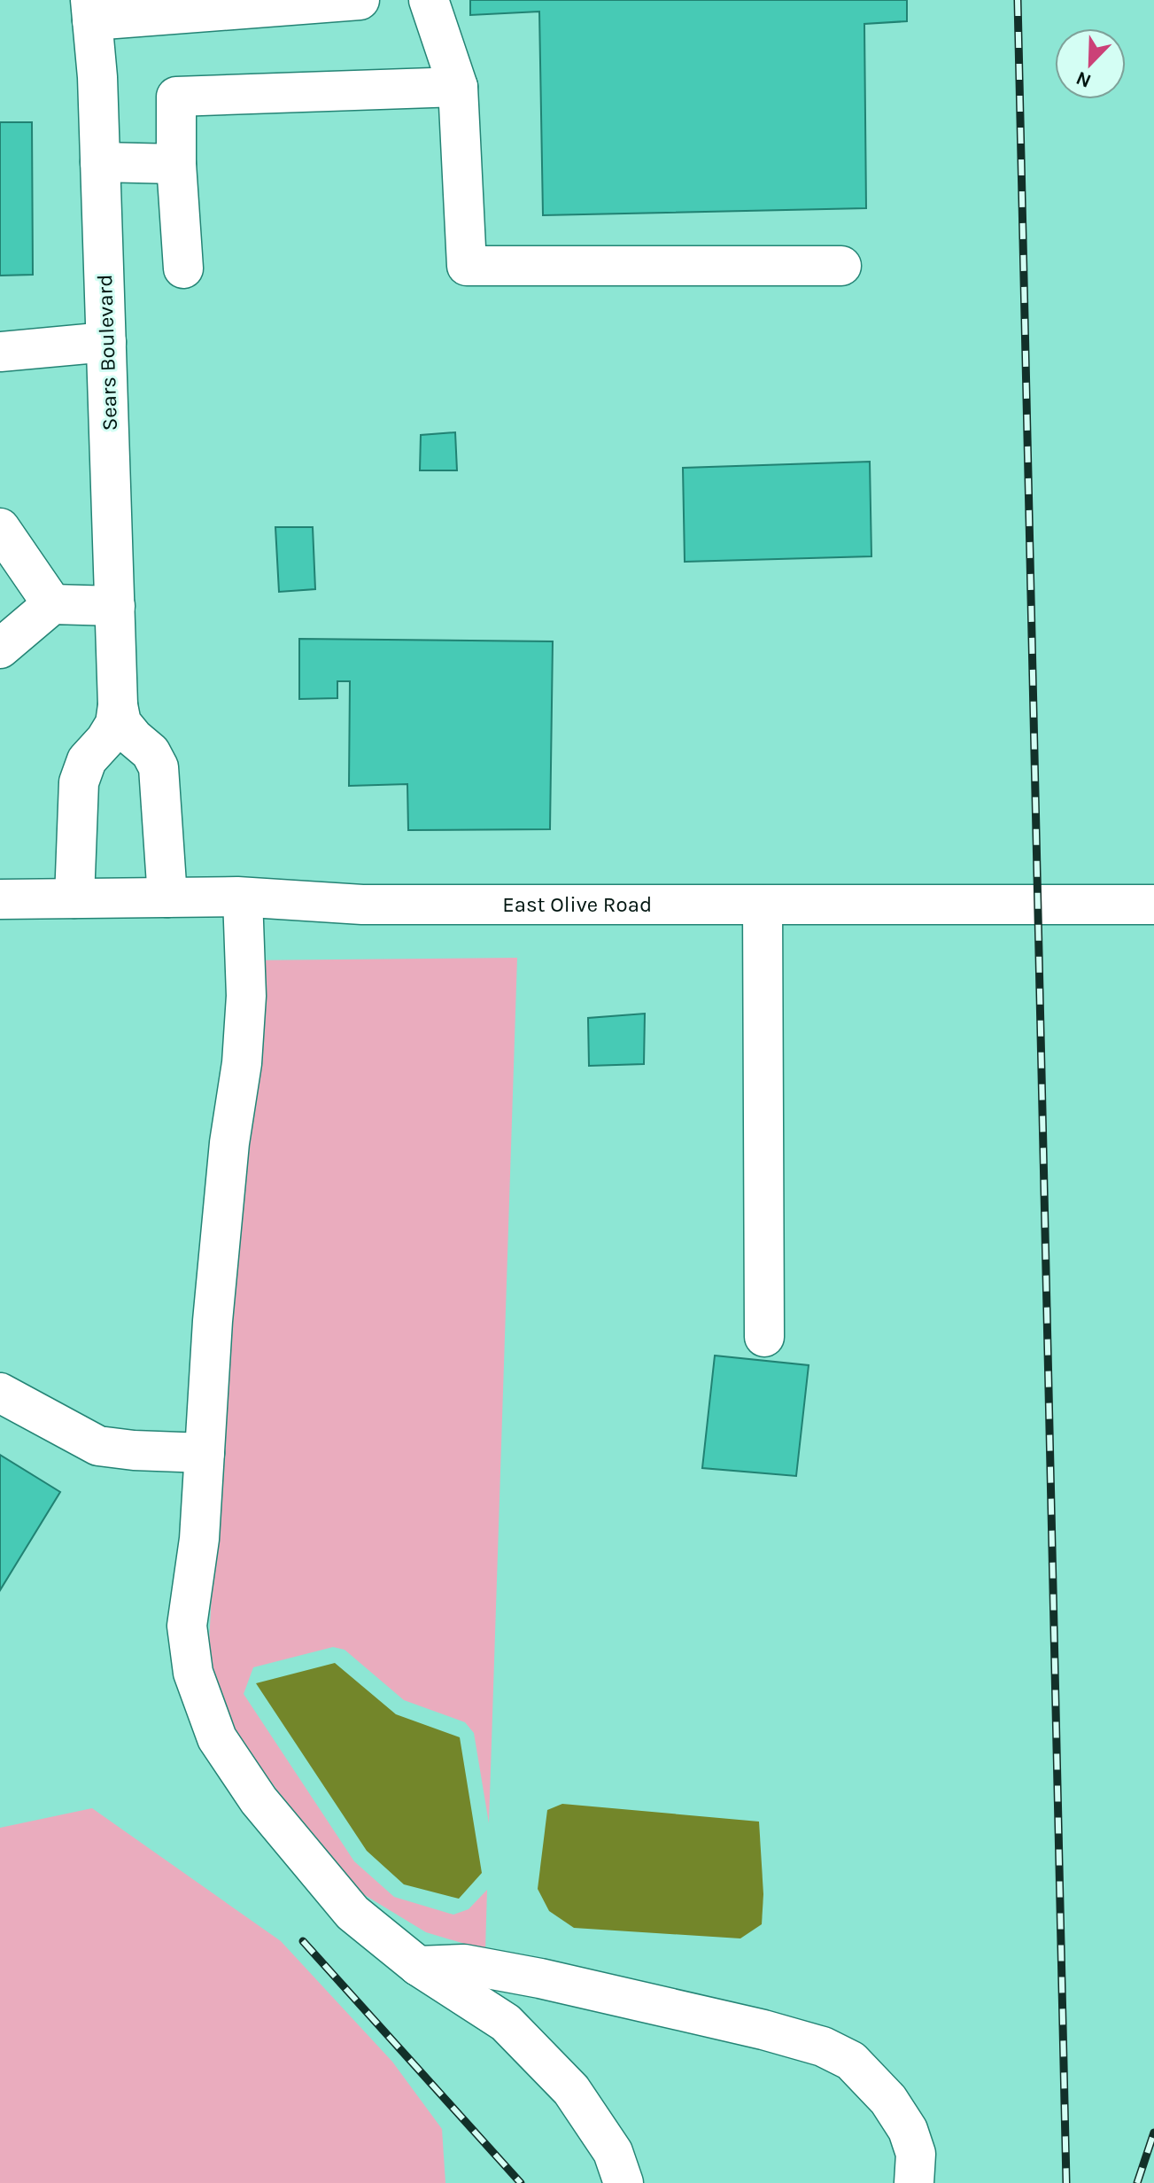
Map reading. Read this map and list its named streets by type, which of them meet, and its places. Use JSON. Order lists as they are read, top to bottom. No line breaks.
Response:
{"streets":{"street":["Sears Boulevard","East Olive Road"]},"crossings":[["Sears Boulevard","East Olive Road"]],"north":"bottom left"}
